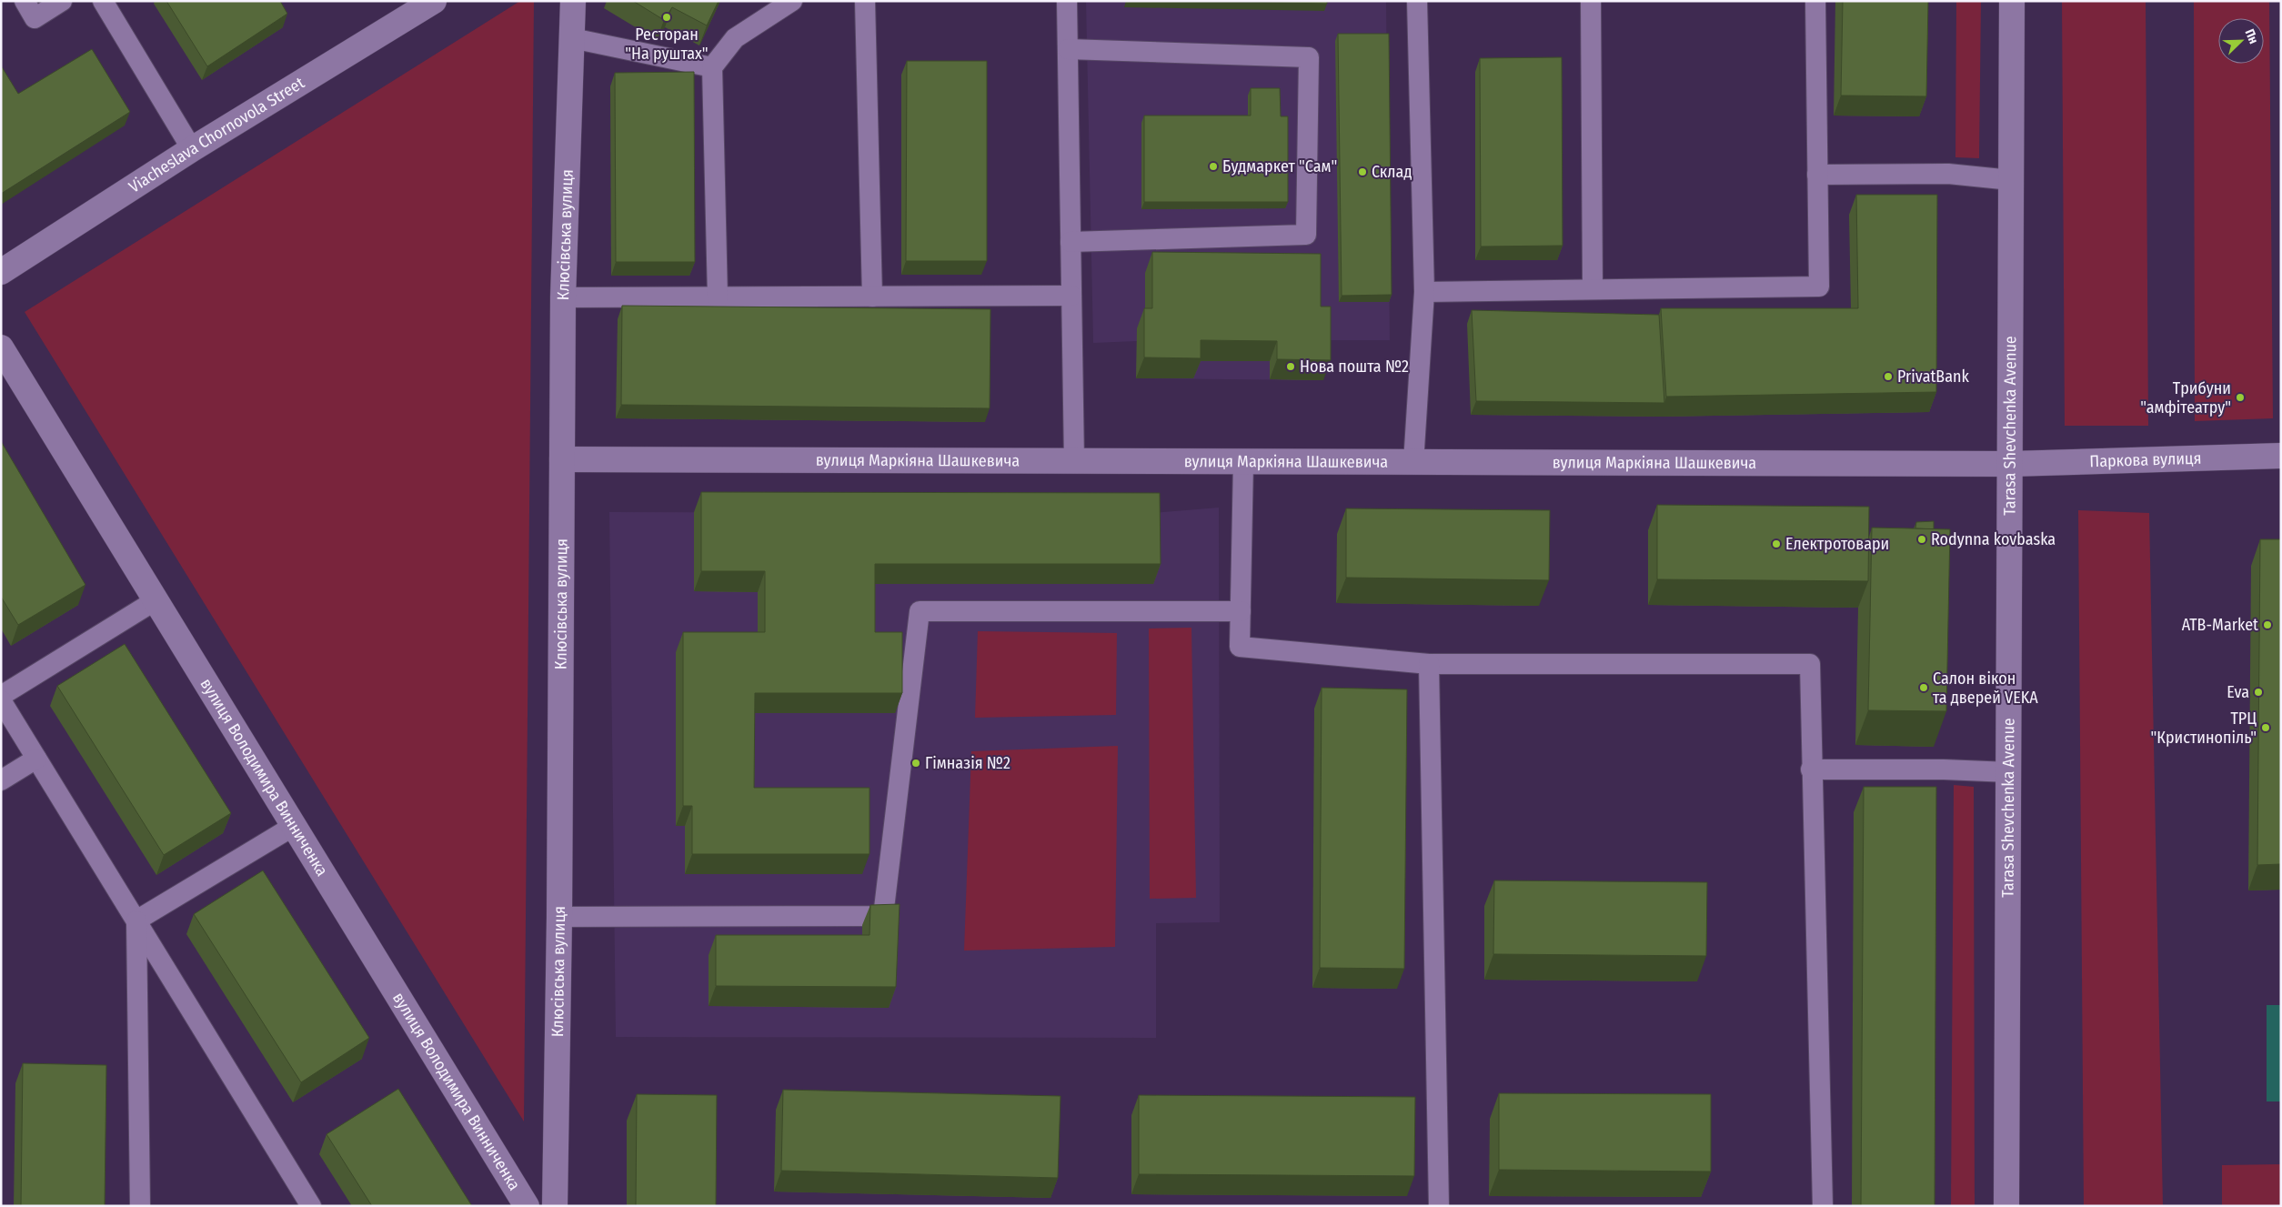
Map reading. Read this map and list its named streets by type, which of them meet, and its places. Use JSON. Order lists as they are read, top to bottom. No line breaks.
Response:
{"streets":{"street":["Viacheslava Chornovola Street","Клюсівська вулиця","Tarasa Shevchenka Avenue","вулиця Маркіяна Шашкевича","Паркова вулиця","вулиця Володимира Винниченка"]},"crossings":[["Клюсівська вулиця","вулиця Маркіяна Шашкевича"],["Tarasa Shevchenka Avenue","вулиця Маркіяна Шашкевича"],["Tarasa Shevchenka Avenue","Паркова вулиця"],["вулиця Маркіяна Шашкевича","Паркова вулиця"]],"places":["Ресторан \"На руштах\"","Будмаркет \"Сам\"","Склад","Нова пошта №2","PrivatBank","Трибуни \"амфітеатру\"","Rodynna kovbaska","Електротовари","ATB-Market","Салон вікон та дверей VEKA","Eva","ТРЦ \"Кристинопіль\"","Гімназія №2"],"north":"top right"}
